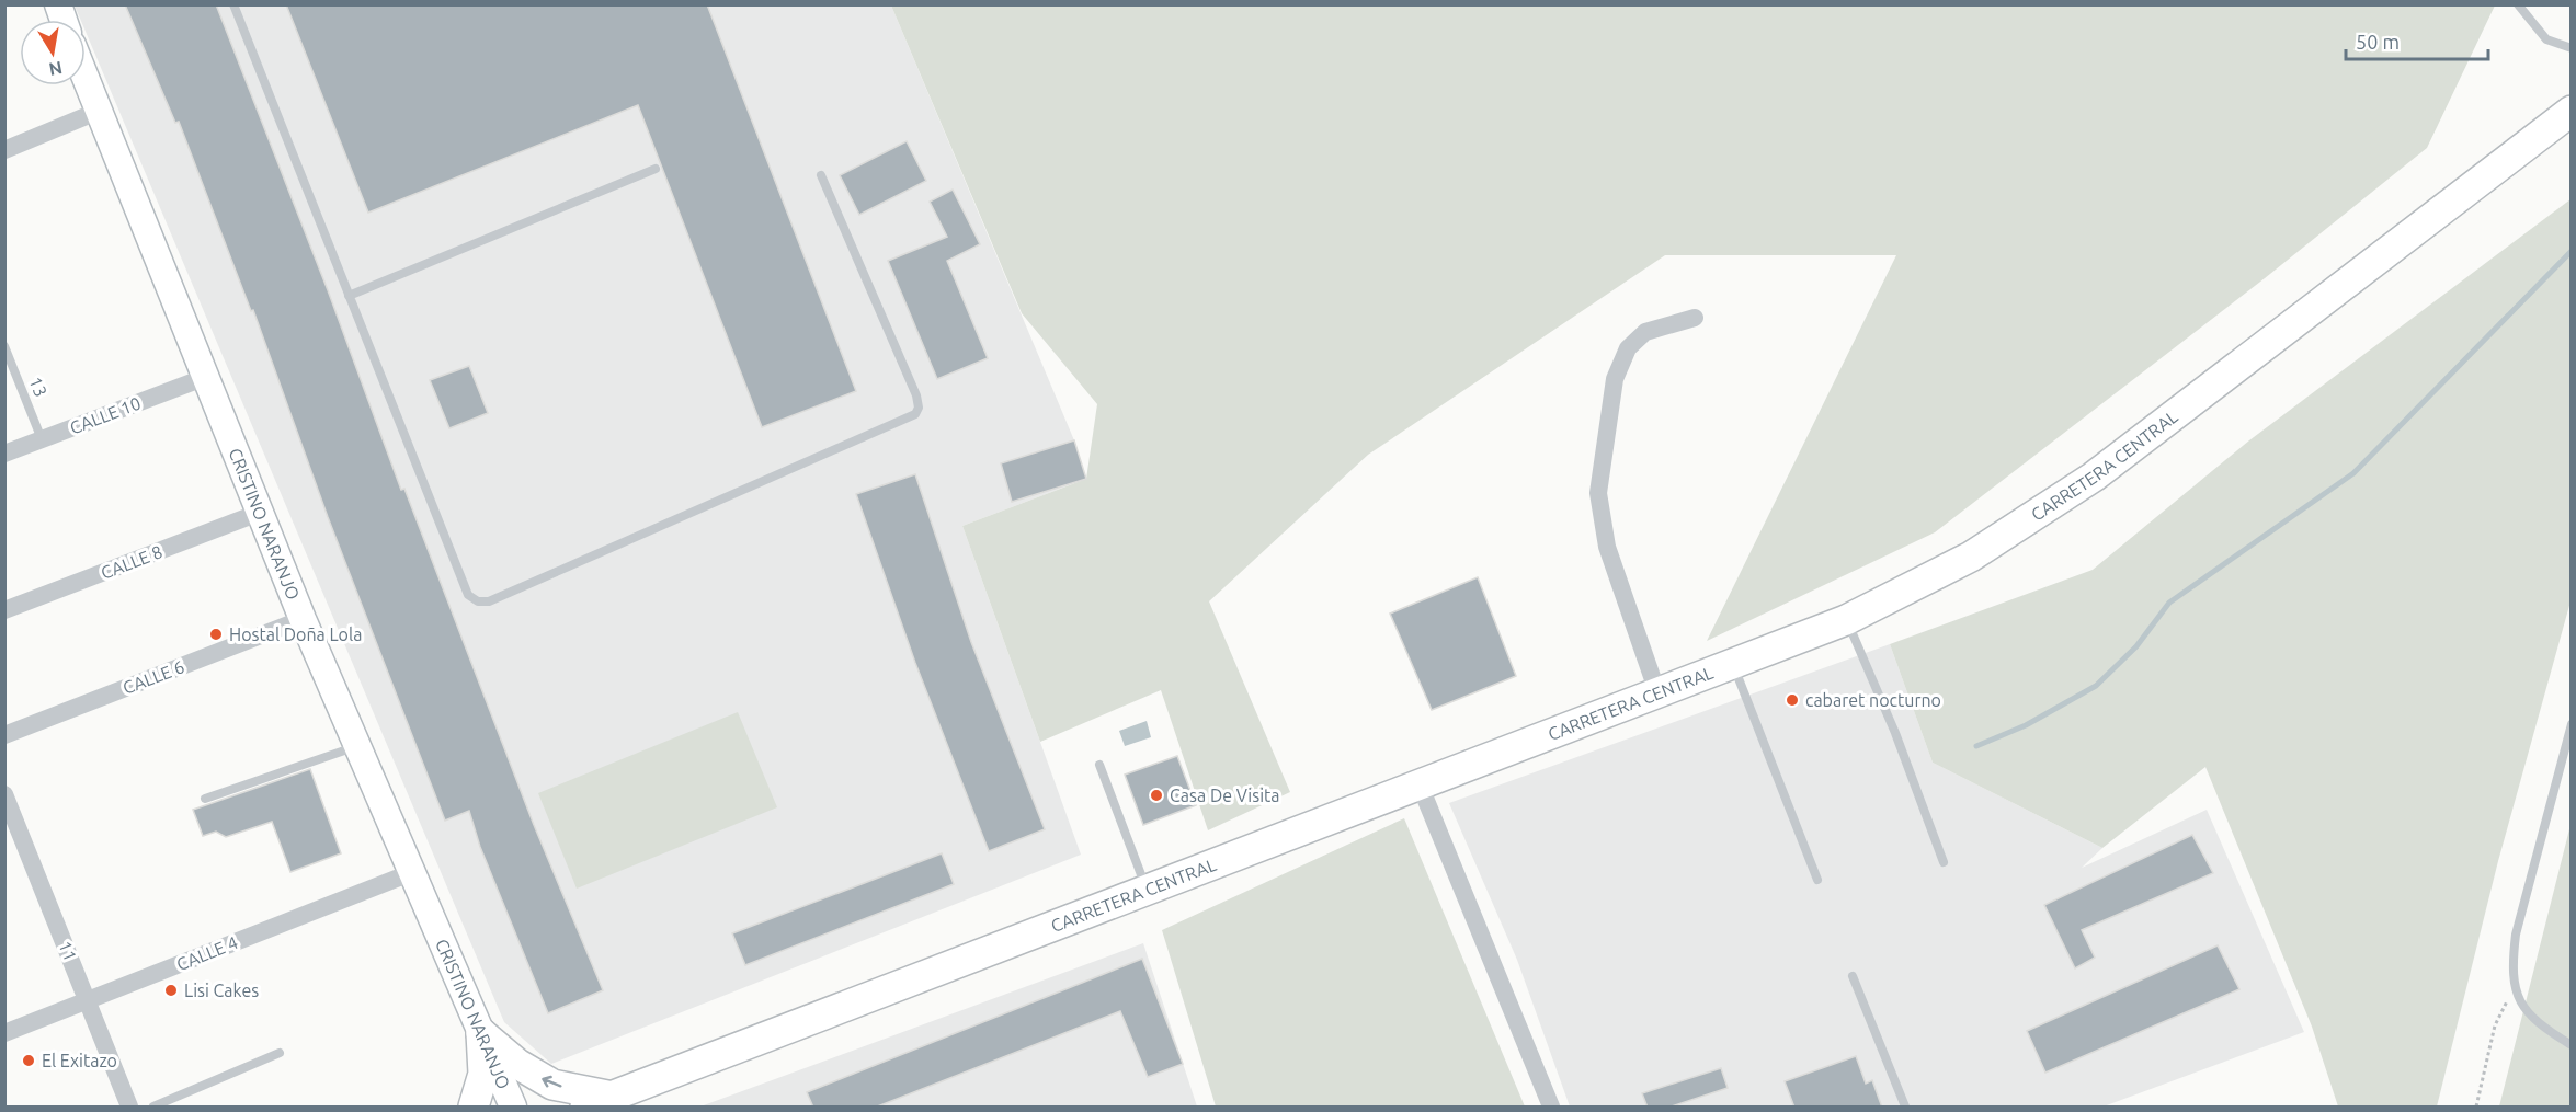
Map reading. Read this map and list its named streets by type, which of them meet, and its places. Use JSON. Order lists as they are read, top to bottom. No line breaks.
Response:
{"streets":{"main road":["CARRETERA CENTRAL"],"street":["CALLE 10","CRISTINO NARANJO","CALLE 8","CALLE 6","11","CALLE 4"],"lane":["13"]},"crossings":[["13","CALLE 10"],["CALLE 10","CRISTINO NARANJO"],["CRISTINO NARANJO","CALLE 8"],["CRISTINO NARANJO","CALLE 6"],["CRISTINO NARANJO","CALLE 4"],["11","CALLE 4"]],"places":["Hostal Doña Lola","cabaret nocturno","Casa De Visita","Lisi Cakes","El Exitazo"],"scale_bar":"50 m","north":"bottom"}
